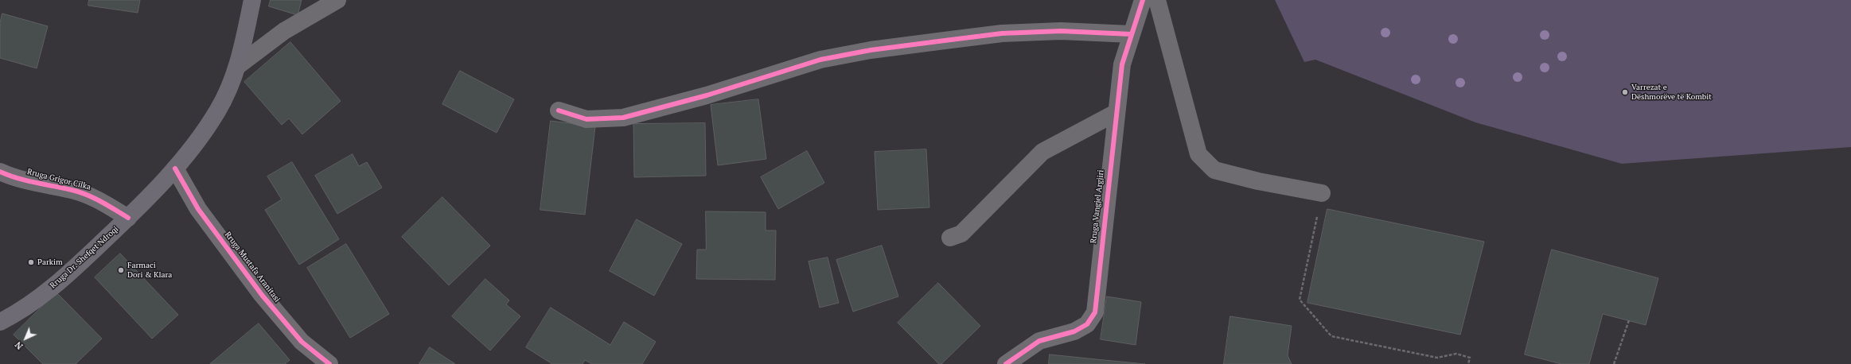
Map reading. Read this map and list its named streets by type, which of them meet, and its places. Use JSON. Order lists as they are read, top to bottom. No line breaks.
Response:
{"streets":{"main road":["Rruga Dr. Shefqet Ndroqi"],"street":["Rruga Grigor Cilka","Rruga Vangjel Argjiri","Rruga Mustafa Aranitasi"]},"crossings":[["Rruga Grigor Cilka","Rruga Dr. Shefqet Ndroqi"],["Rruga Dr. Shefqet Ndroqi","Rruga Mustafa Aranitasi"]],"places":["Varrezat e Dëshmorëve të Kombit","Parkim","Farmaci Dori & Klara"],"north":"bottom left"}
